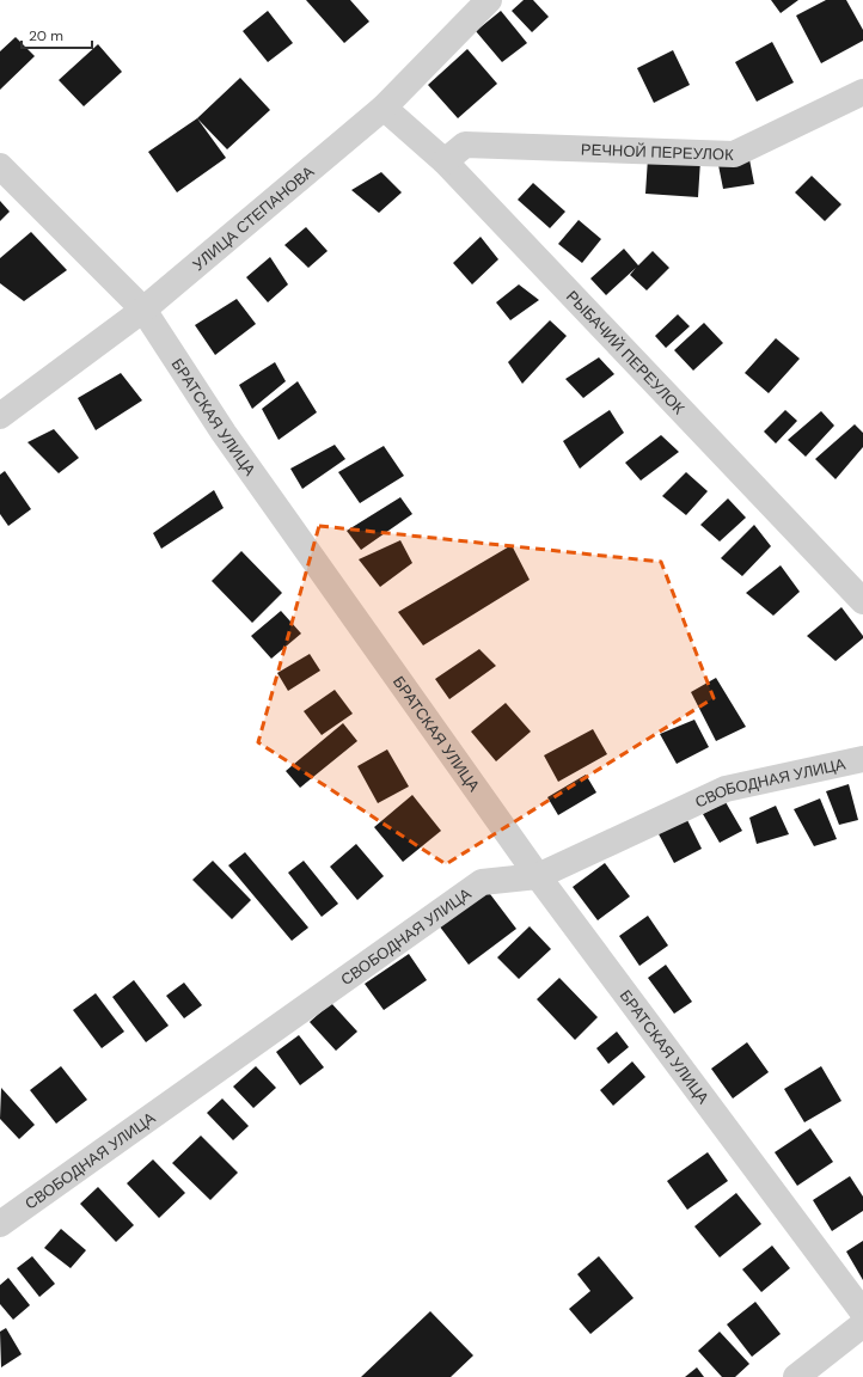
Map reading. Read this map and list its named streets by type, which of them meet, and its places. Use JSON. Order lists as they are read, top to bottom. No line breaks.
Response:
{"streets":{"street":["РЕЧНОЙ ПЕРЕУЛОК","УЛИЦА СТЕПАНОВА","РЫБАЧИЙ ПЕРЕУЛОК","БРАТСКАЯ УЛИЦА","СВОБОДНАЯ УЛИЦА"]},"crossings":[["РЕЧНОЙ ПЕРЕУЛОК","РЫБАЧИЙ ПЕРЕУЛОК"],["УЛИЦА СТЕПАНОВА","РЫБАЧИЙ ПЕРЕУЛОК"],["УЛИЦА СТЕПАНОВА","БРАТСКАЯ УЛИЦА"],["БРАТСКАЯ УЛИЦА","СВОБОДНАЯ УЛИЦА"]],"scale_bar":"20 m"}
